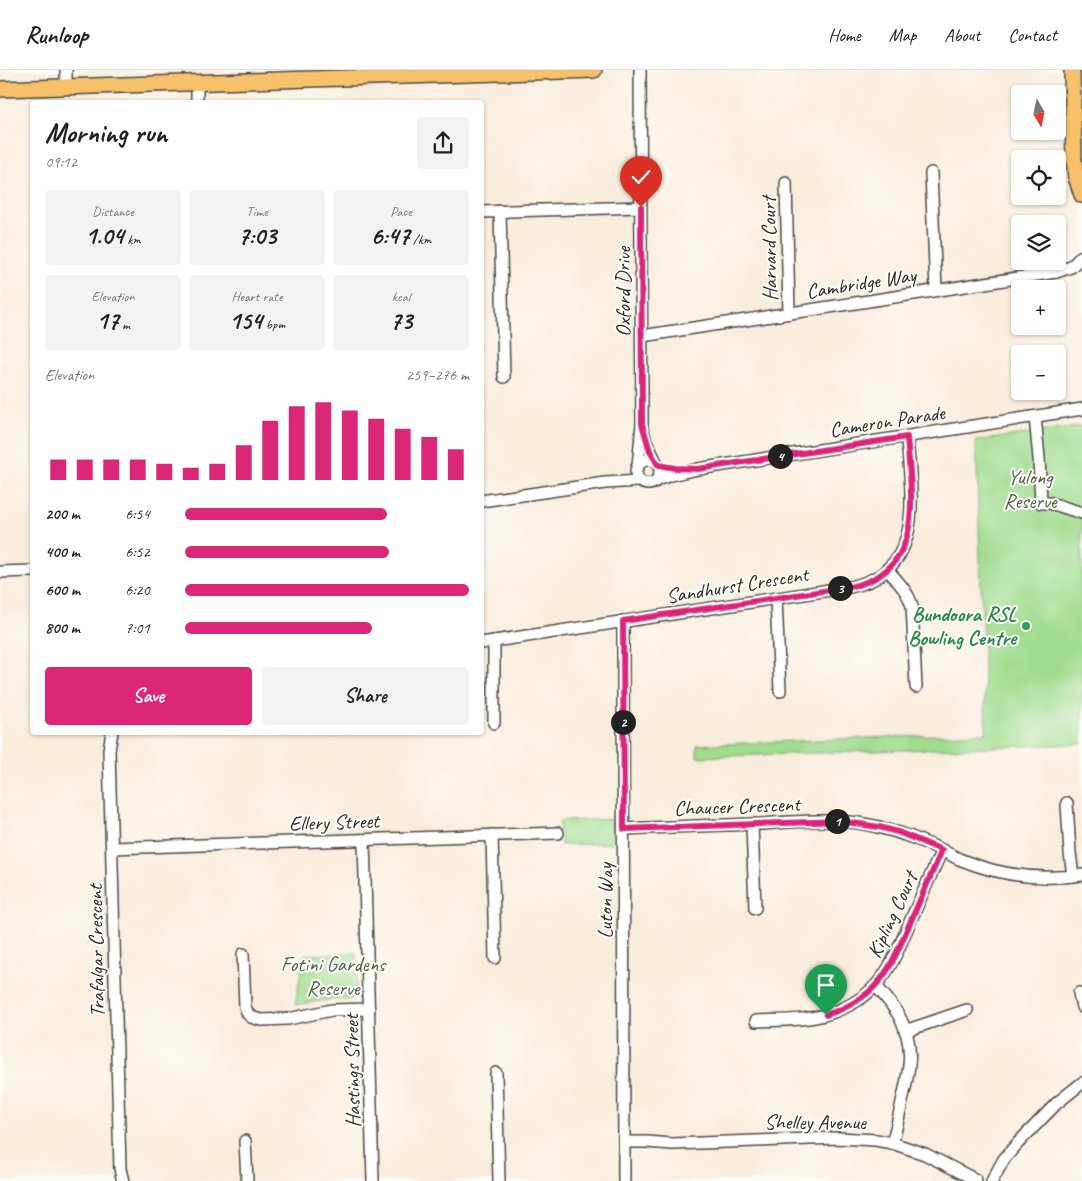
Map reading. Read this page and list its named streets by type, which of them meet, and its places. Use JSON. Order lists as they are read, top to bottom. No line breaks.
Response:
{"streets":{"street":["Harvard Court","Cambridge Way","Oxford Drive","Cameron Parade","Sandhurst Crescent","Chaucer Crescent","Ellery Street","Luton Way","Kipling Court","Trafalgar Crescent","Hastings Street","Shelley Avenue"]},"crossings":[["Harvard Court","Cambridge Way"],["Cambridge Way","Oxford Drive"],["Oxford Drive","Cameron Parade"],["Cameron Parade","Sandhurst Crescent"],["Sandhurst Crescent","Luton Way"],["Chaucer Crescent","Luton Way"],["Chaucer Crescent","Kipling Court"],["Ellery Street","Trafalgar Crescent"],["Ellery Street","Hastings Street"],["Luton Way","Shelley Avenue"]],"parks":["Yulong Reserve","Fotini Gardens Reserve"],"places":["Bundoora RSL Bowling Centre"],"north":"bottom","page":{"header":"Runloop","nav":["Home","Map","About","Contact"],"map_buttons":["+","−"],"heading":["Morning run","09:12"],"stats":[["Distance","1.04 km"],["Time","7:03"],["Pace","6:47 /km"],["Elevation","17 m"],["Heart rate","154 bpm"],["kcal","73"]],"chart":["Elevation","259–276 m"],"pins":["4","3","2","1"],"list":[{"name":"200 m","note":"6:54"},{"name":"400 m","note":"6:52"},{"name":"600 m","note":"6:20"},{"name":"800 m","note":"7:01"}],"buttons":["Save","Share"]}}
